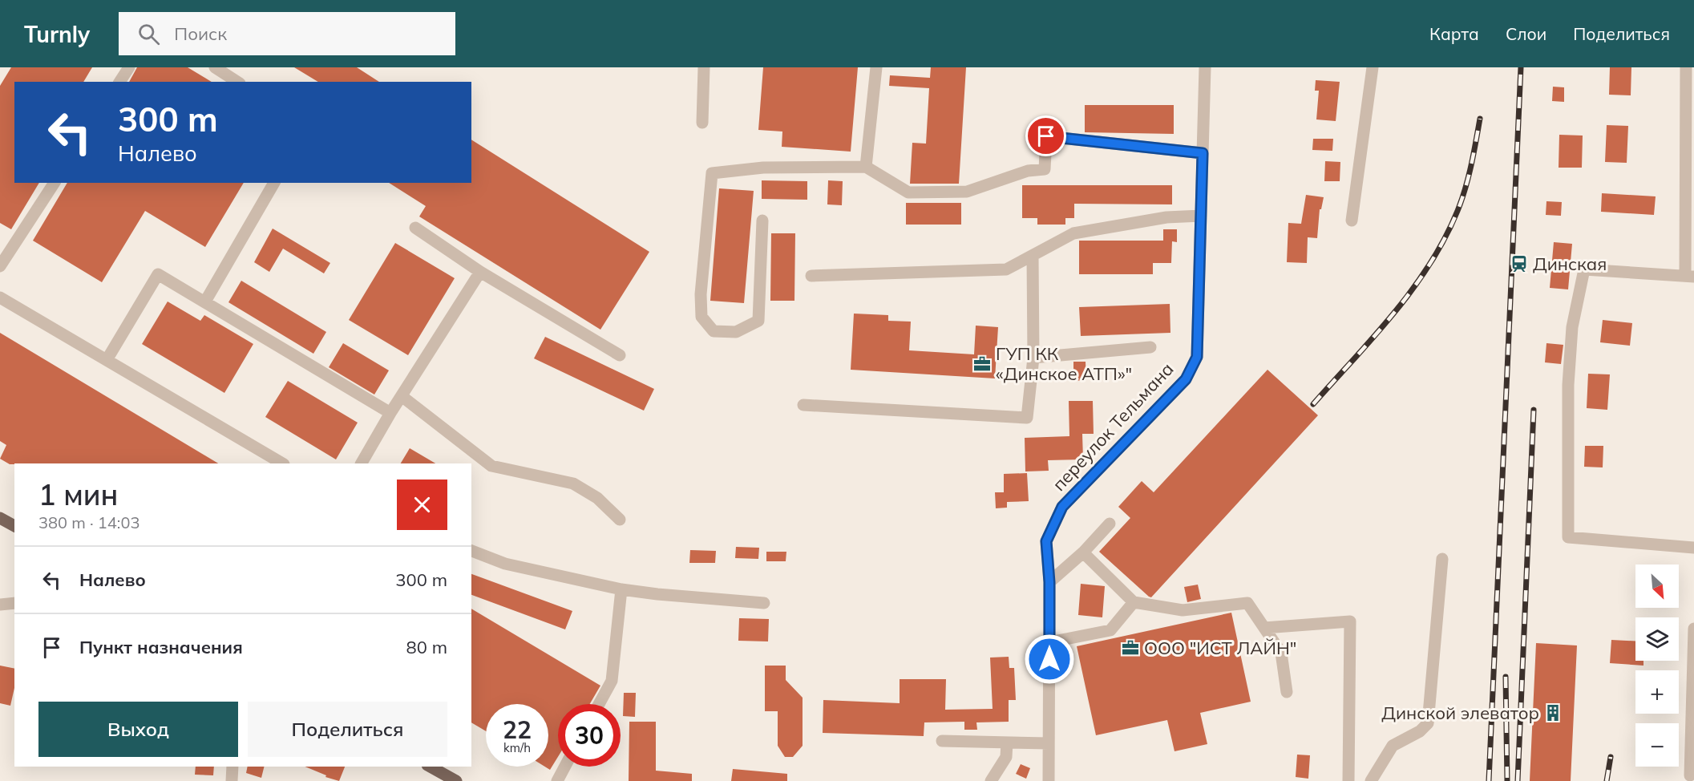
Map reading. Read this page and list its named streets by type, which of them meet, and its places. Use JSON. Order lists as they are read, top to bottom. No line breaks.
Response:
{"streets":{"street":["переулок Тельмана"]},"places":{"station":["Динская"],"office":["ГУП КК «Динское АТП»\"","ООО \"ИСТ ЛАЙН\""],"building":["Динской элеватор"]},"north":"bottom right","page":{"header":"Turnly","search":"Поиск","nav":["Карта","Слои","Поделиться"],"turn":["300 m","Налево"],"heading":["1 мин","380 m · 14:03"],"list":[{"name":"Налево","value":"300 m"},{"name":"Пункт назначения","value":"80 m"}],"map_buttons":["+","−"],"buttons":["Выход","Поделиться"],"speed":"22 km/h","limit":"30"}}
